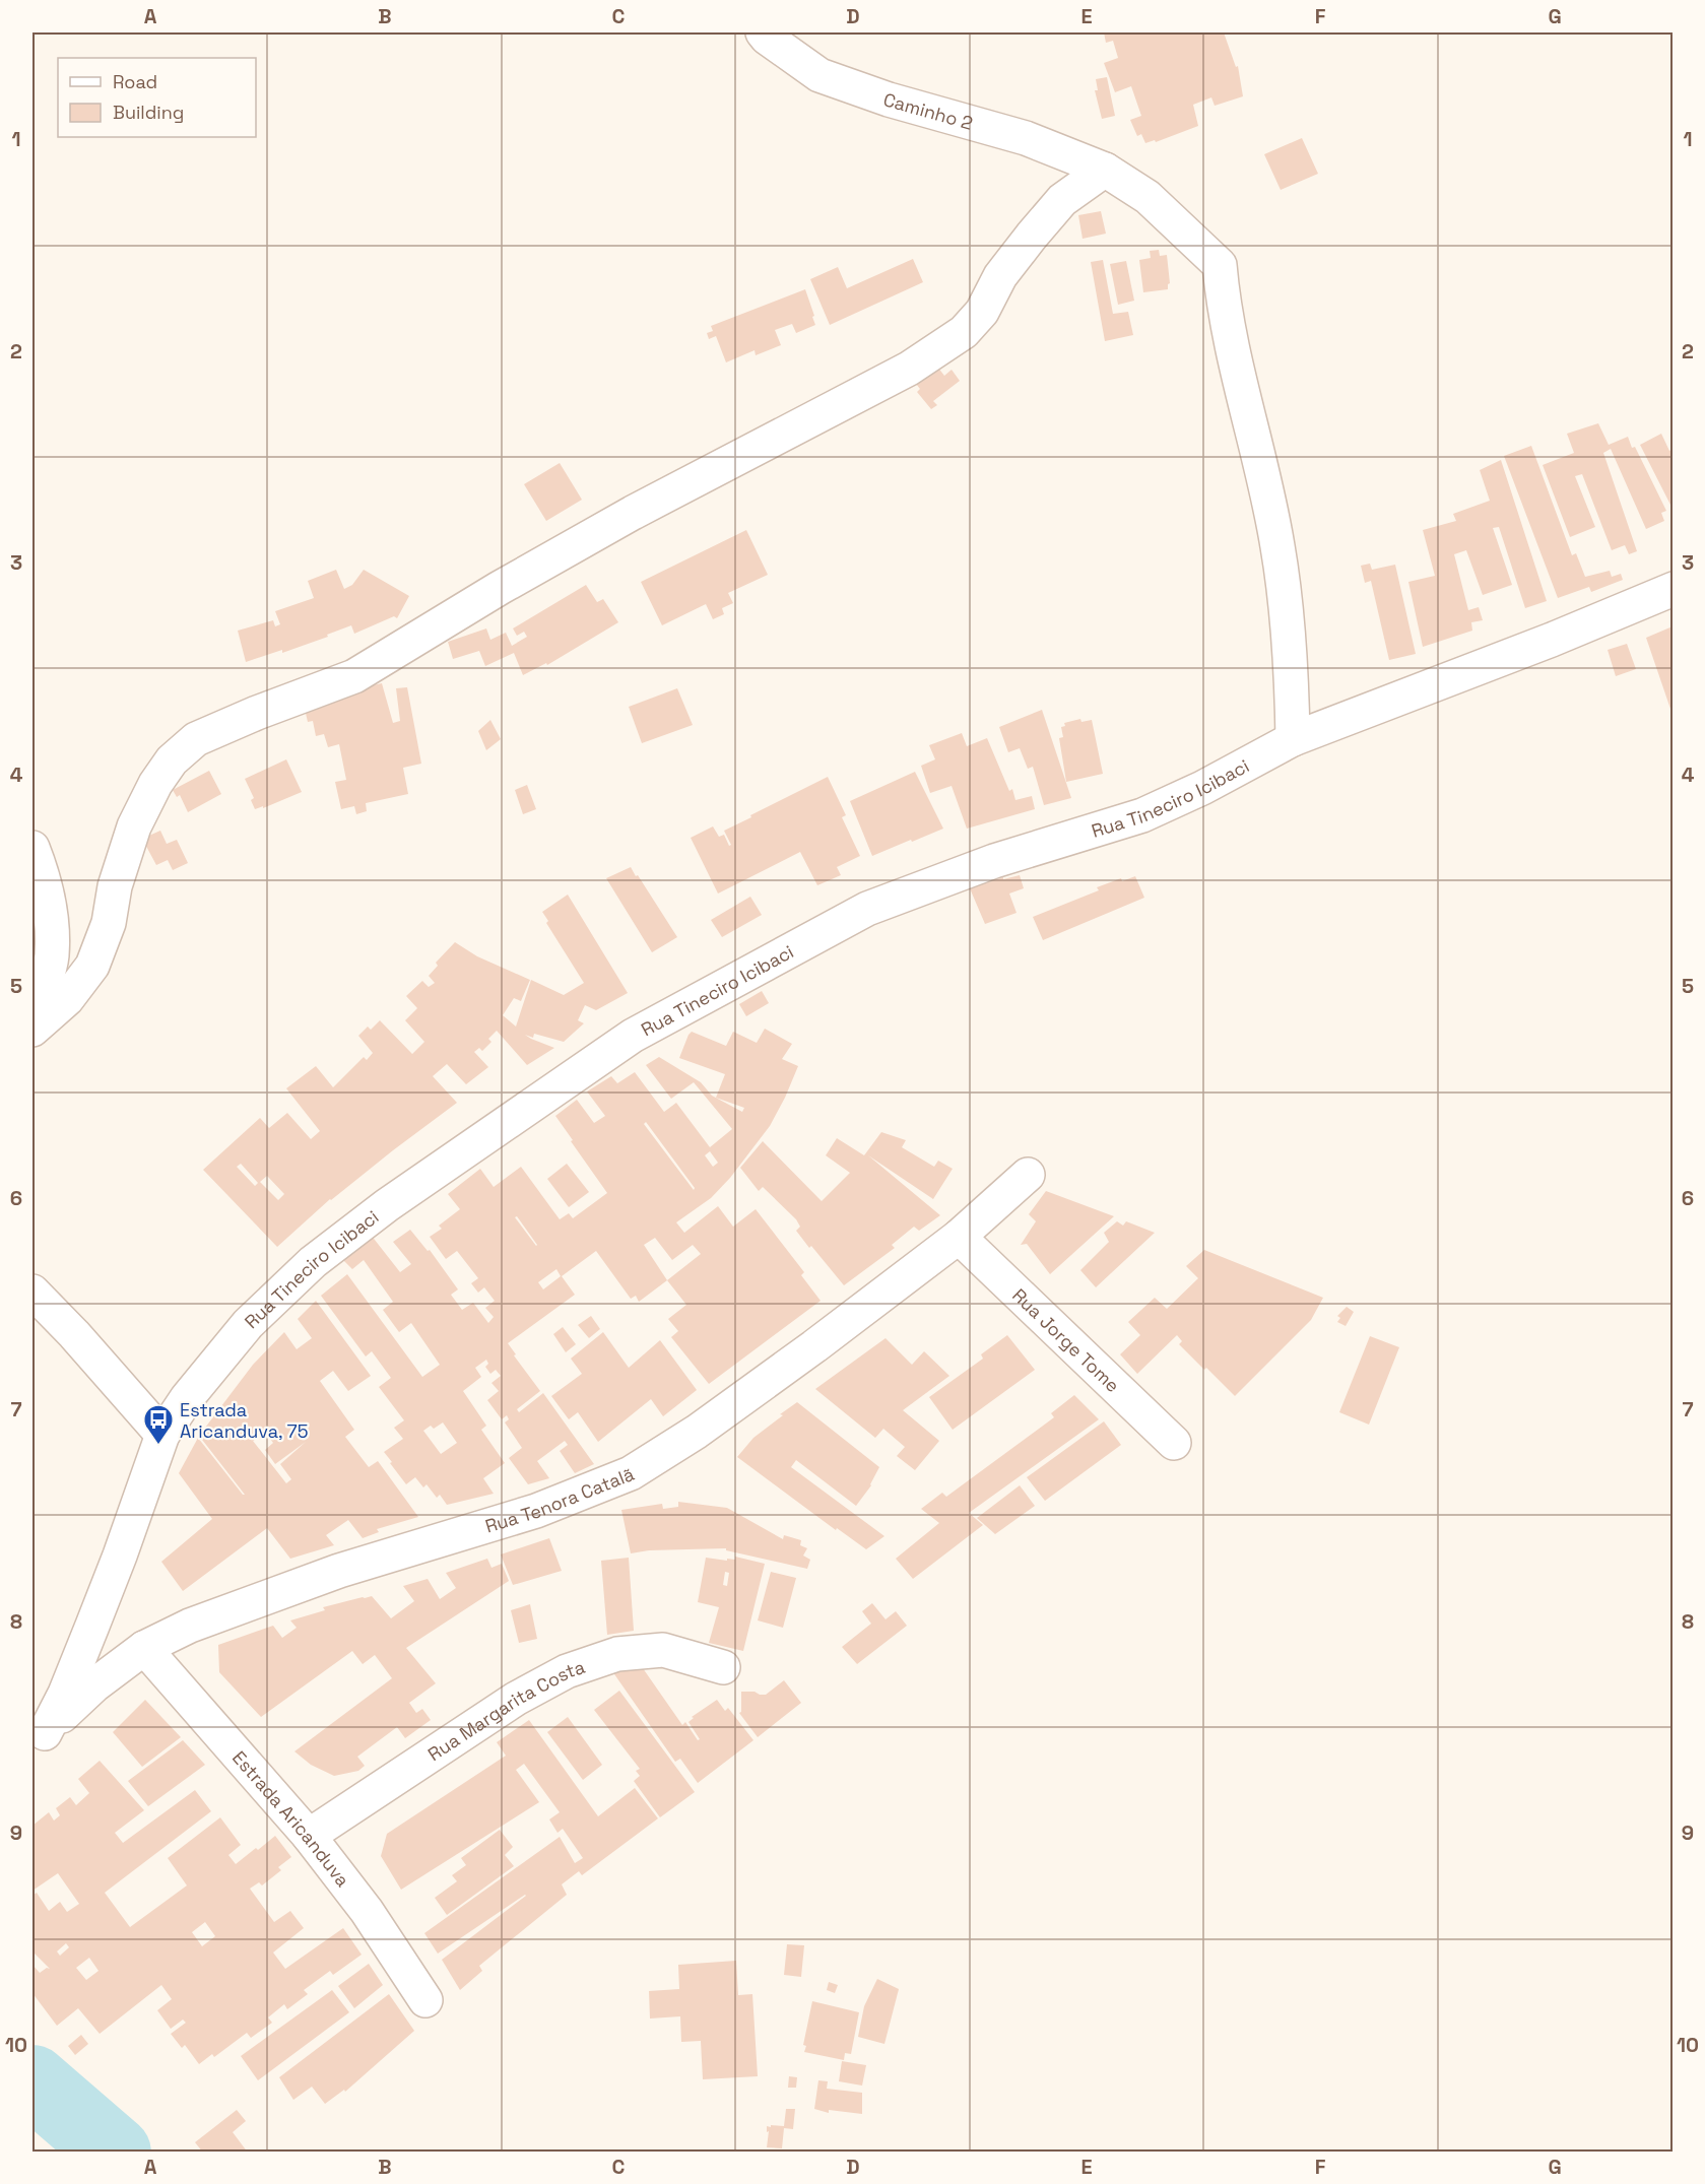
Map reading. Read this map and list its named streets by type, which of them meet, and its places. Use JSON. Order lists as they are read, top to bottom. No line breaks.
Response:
{"streets":{"street":["Caminho 2","Rua Tineciro Icibaci","Rua Jorge Tome","Rua Tenora Catalã","Rua Margarita Costa","Estrada Aricanduva"]},"crossings":[["Caminho 2","Rua Tineciro Icibaci"],["Rua Tineciro Icibaci","Rua Tenora Catalã"],["Rua Jorge Tome","Rua Tenora Catalã"],["Rua Tenora Catalã","Estrada Aricanduva"],["Rua Margarita Costa","Estrada Aricanduva"]],"places":{"bus stop":["Estrada Aricanduva, 75"]},"legend":["Road","Building"],"grid":{"columns":["A","B","C","D","E","F","G"],"rows":["1","2","3","4","5","6","7","8","9","10"]}}
